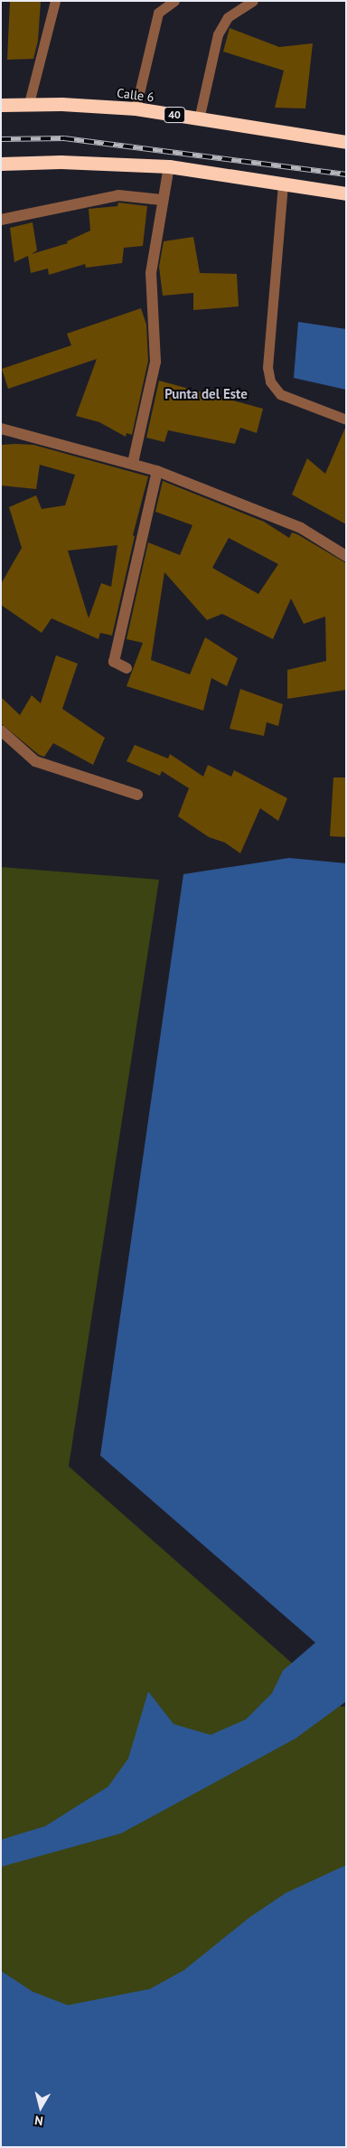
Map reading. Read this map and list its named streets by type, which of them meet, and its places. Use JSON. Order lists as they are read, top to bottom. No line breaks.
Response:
{"streets":{"highway":["Calle 6","40"]},"districts":["Punta del Este"],"north":"bottom"}
